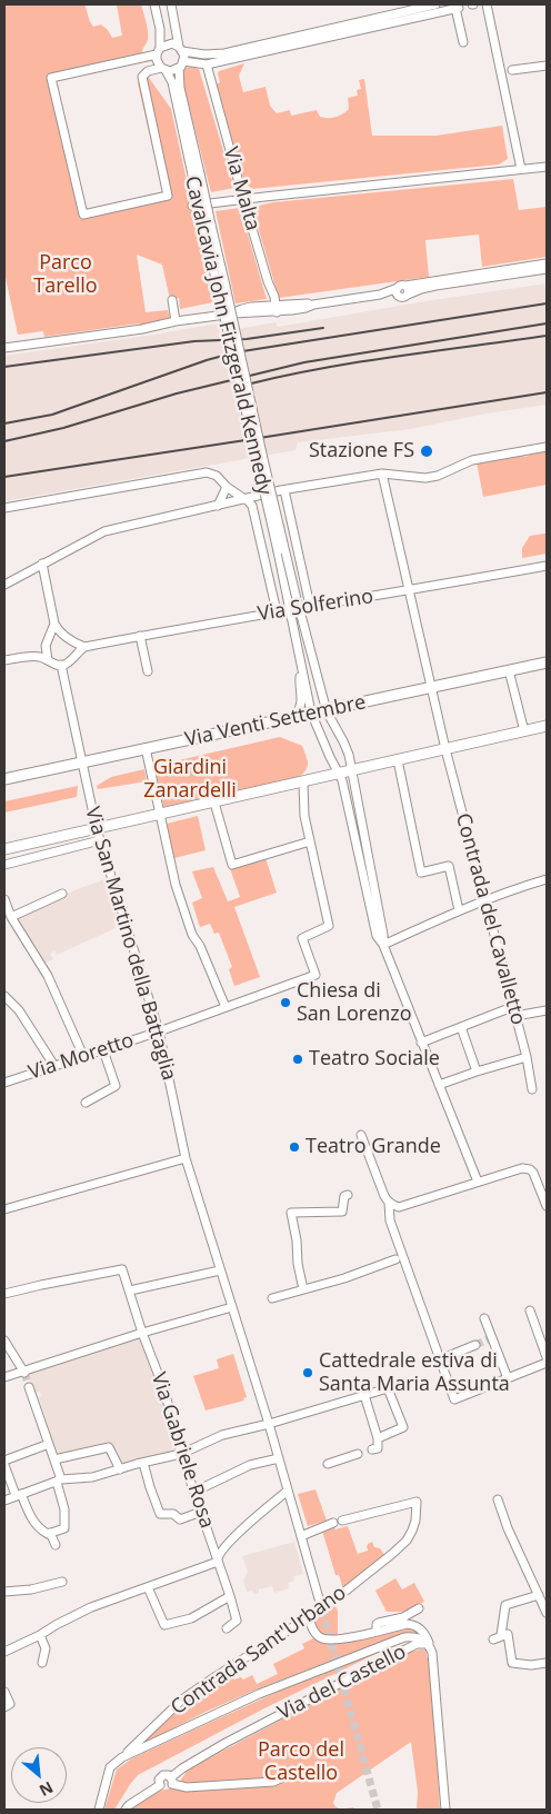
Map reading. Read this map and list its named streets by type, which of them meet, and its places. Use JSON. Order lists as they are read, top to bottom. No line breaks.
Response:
{"streets":{"main road":["Via Venti Settembre"],"street":["Via Malta","Cavalcavia John Fitzgerald Kennedy","Via Solferino","Contrada del Cavalletto","Via San Martino della Battaglia","Via Moretto","Via Gabriele Rosa","Contrada Sant'Urbano","Via del Castello"]},"crossings":[["Cavalcavia John Fitzgerald Kennedy","Via Solferino"],["Via Solferino","Contrada del Cavalletto"],["Via Solferino","Via San Martino della Battaglia"],["Via Venti Settembre","Contrada del Cavalletto"],["Via Venti Settembre","Via San Martino della Battaglia"],["Via San Martino della Battaglia","Via Moretto"]],"parks":["Parco Tarello","Giardini Zanardelli","Parco del Castello"],"places":["Stazione FS","Chiesa di San Lorenzo","Teatro Sociale","Teatro Grande","Cattedrale estiva di Santa Maria Assunta"],"north":"bottom right"}
